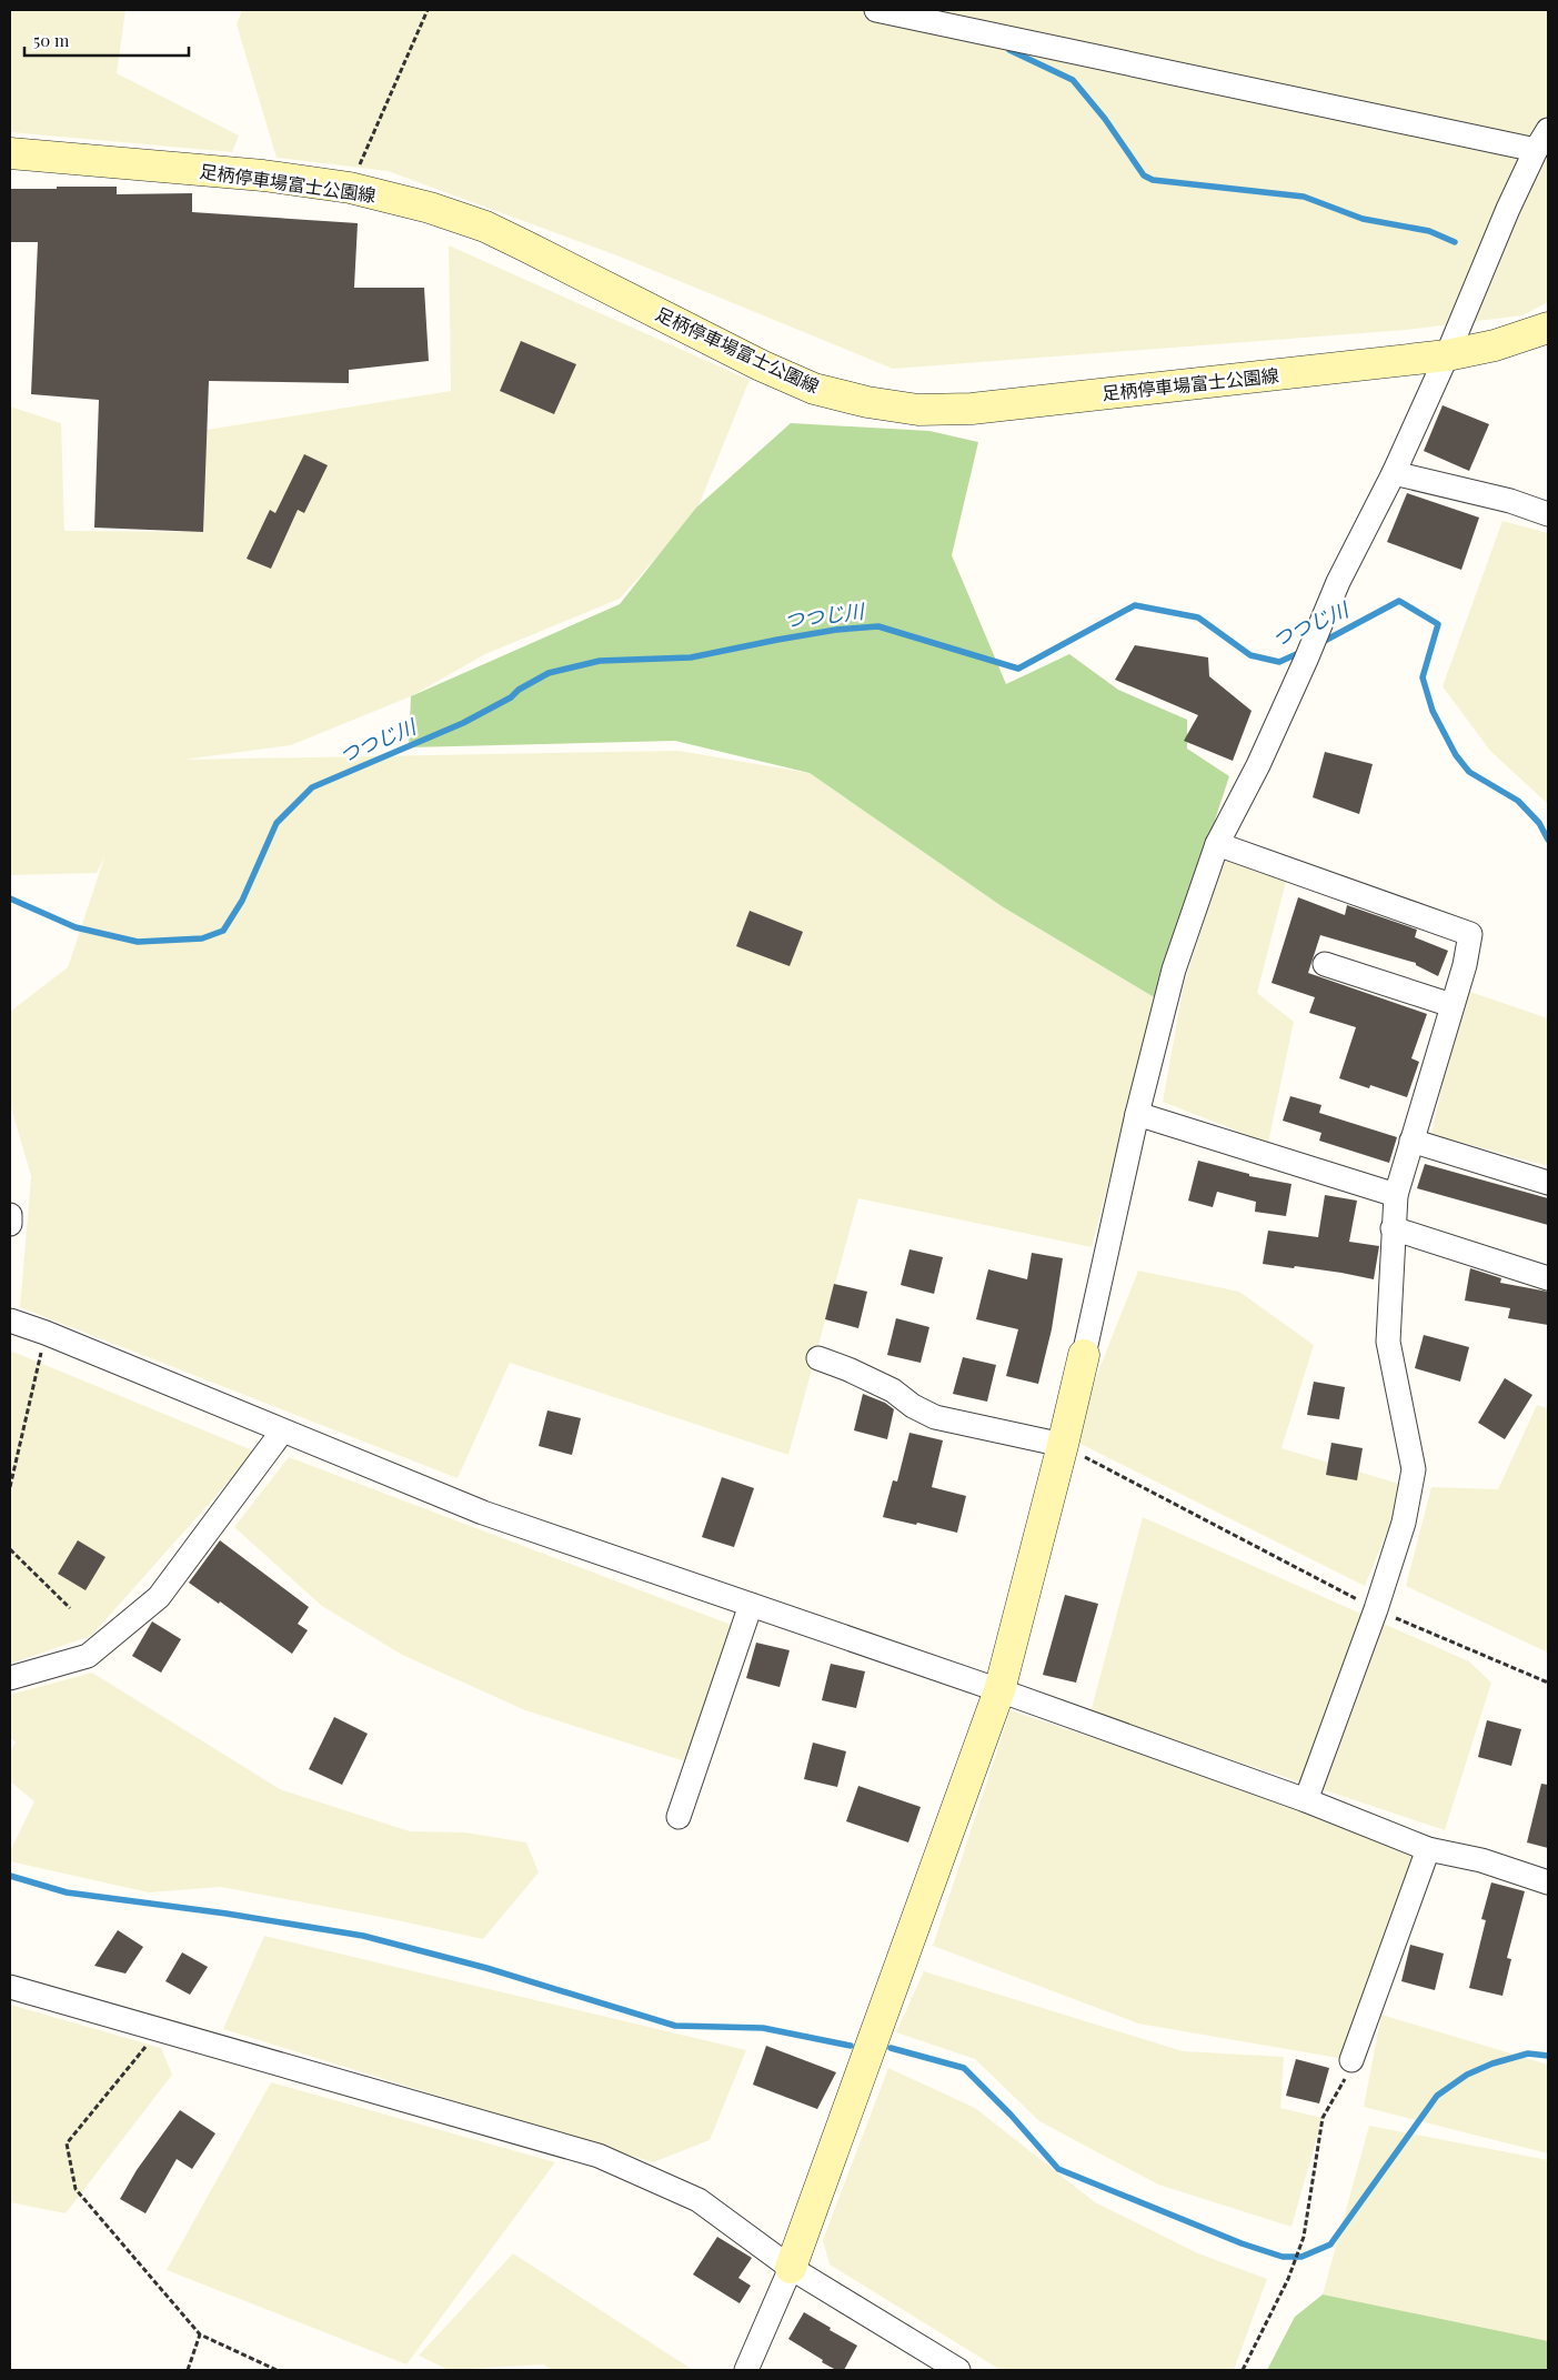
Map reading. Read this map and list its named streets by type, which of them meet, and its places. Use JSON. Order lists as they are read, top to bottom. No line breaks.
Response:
{"streets":{"main road":["足柄停車場富士公園線"]},"water":["つつじ川"],"scale_bar":"50 m"}
